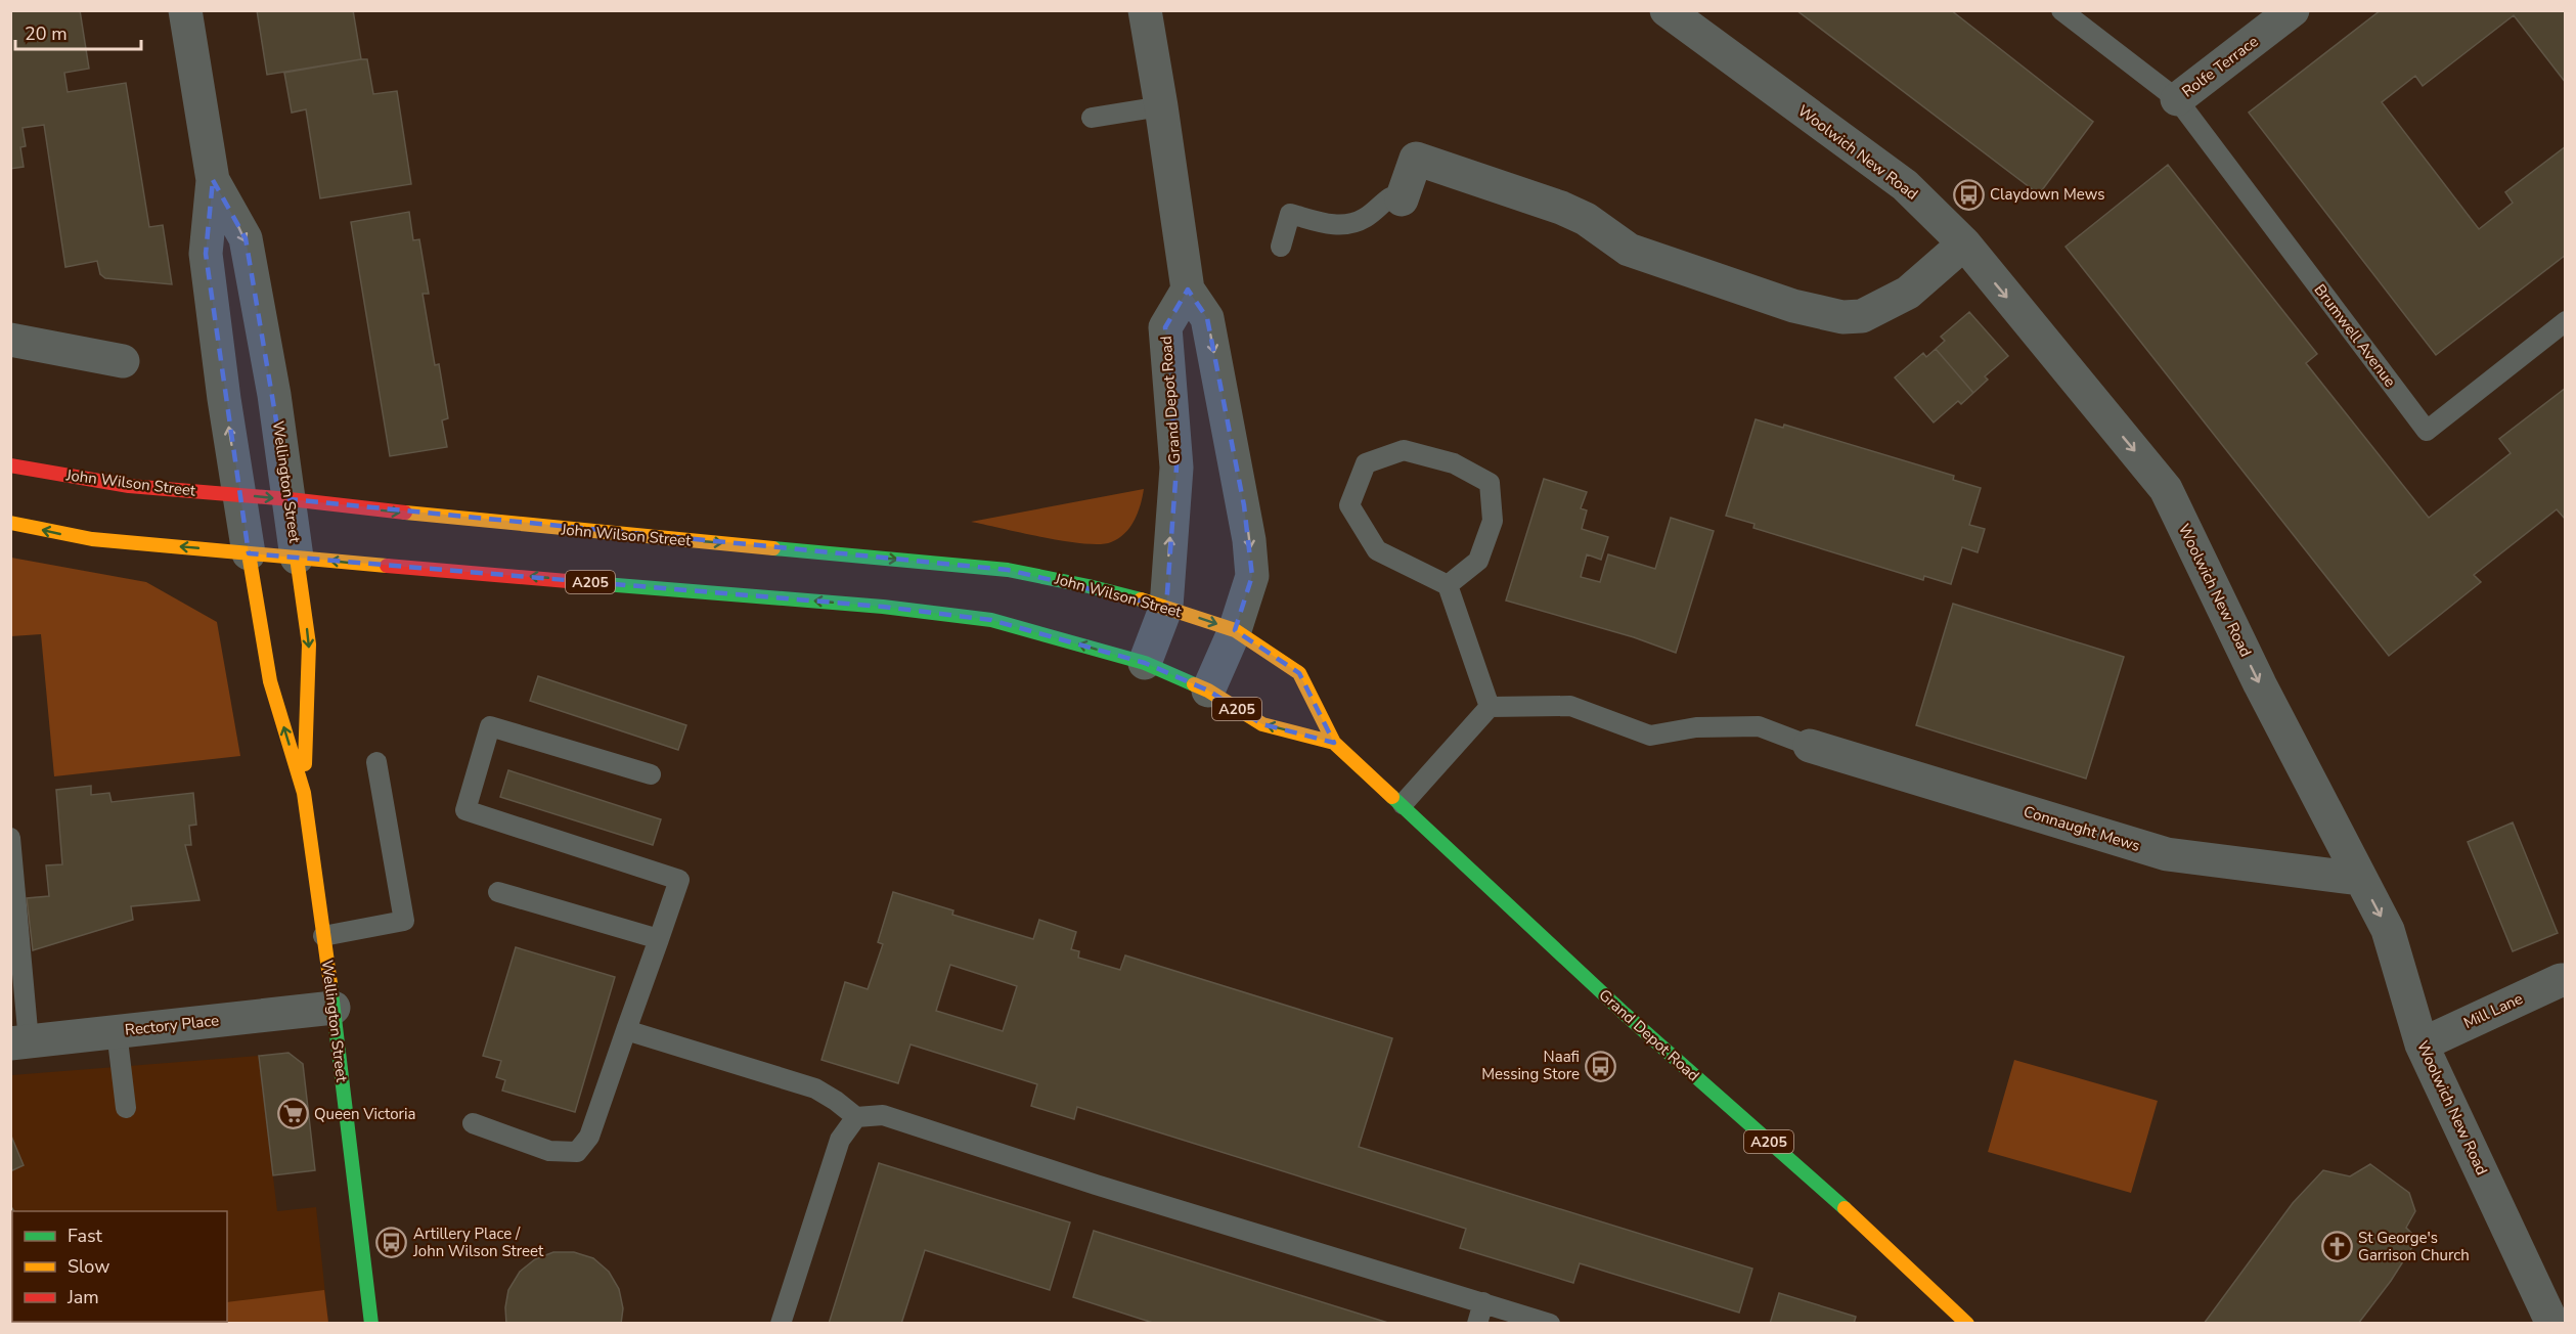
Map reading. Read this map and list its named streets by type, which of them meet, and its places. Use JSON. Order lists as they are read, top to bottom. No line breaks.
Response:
{"streets":{"main road":["Grand Depot Road","Wellington Street","John Wilson Street","A205"],"street":["Rolfe Terrace","Woolwich New Road","Connaught Mews","Mill Lane","Rectory Place"],"lane":["Brumwell Avenue"]},"crossings":[["Rolfe Terrace","Brumwell Avenue"],["Woolwich New Road","Connaught Mews"],["Woolwich New Road","Mill Lane"],["Grand Depot Road","John Wilson Street"],["Grand Depot Road","A205"],["Wellington Street","John Wilson Street"],["Wellington Street","A205"],["Wellington Street","Rectory Place"]],"one_way":["Woolwich New Road"],"places":{"bus stop":["Claydown Mews","Naafi Messing Store","Artillery Place / John Wilson Street"],"supermarket":["Queen Victoria"],"church":["St George's Garrison Church"]},"legend":["Fast","Slow","Jam"],"scale_bar":"20 m"}
